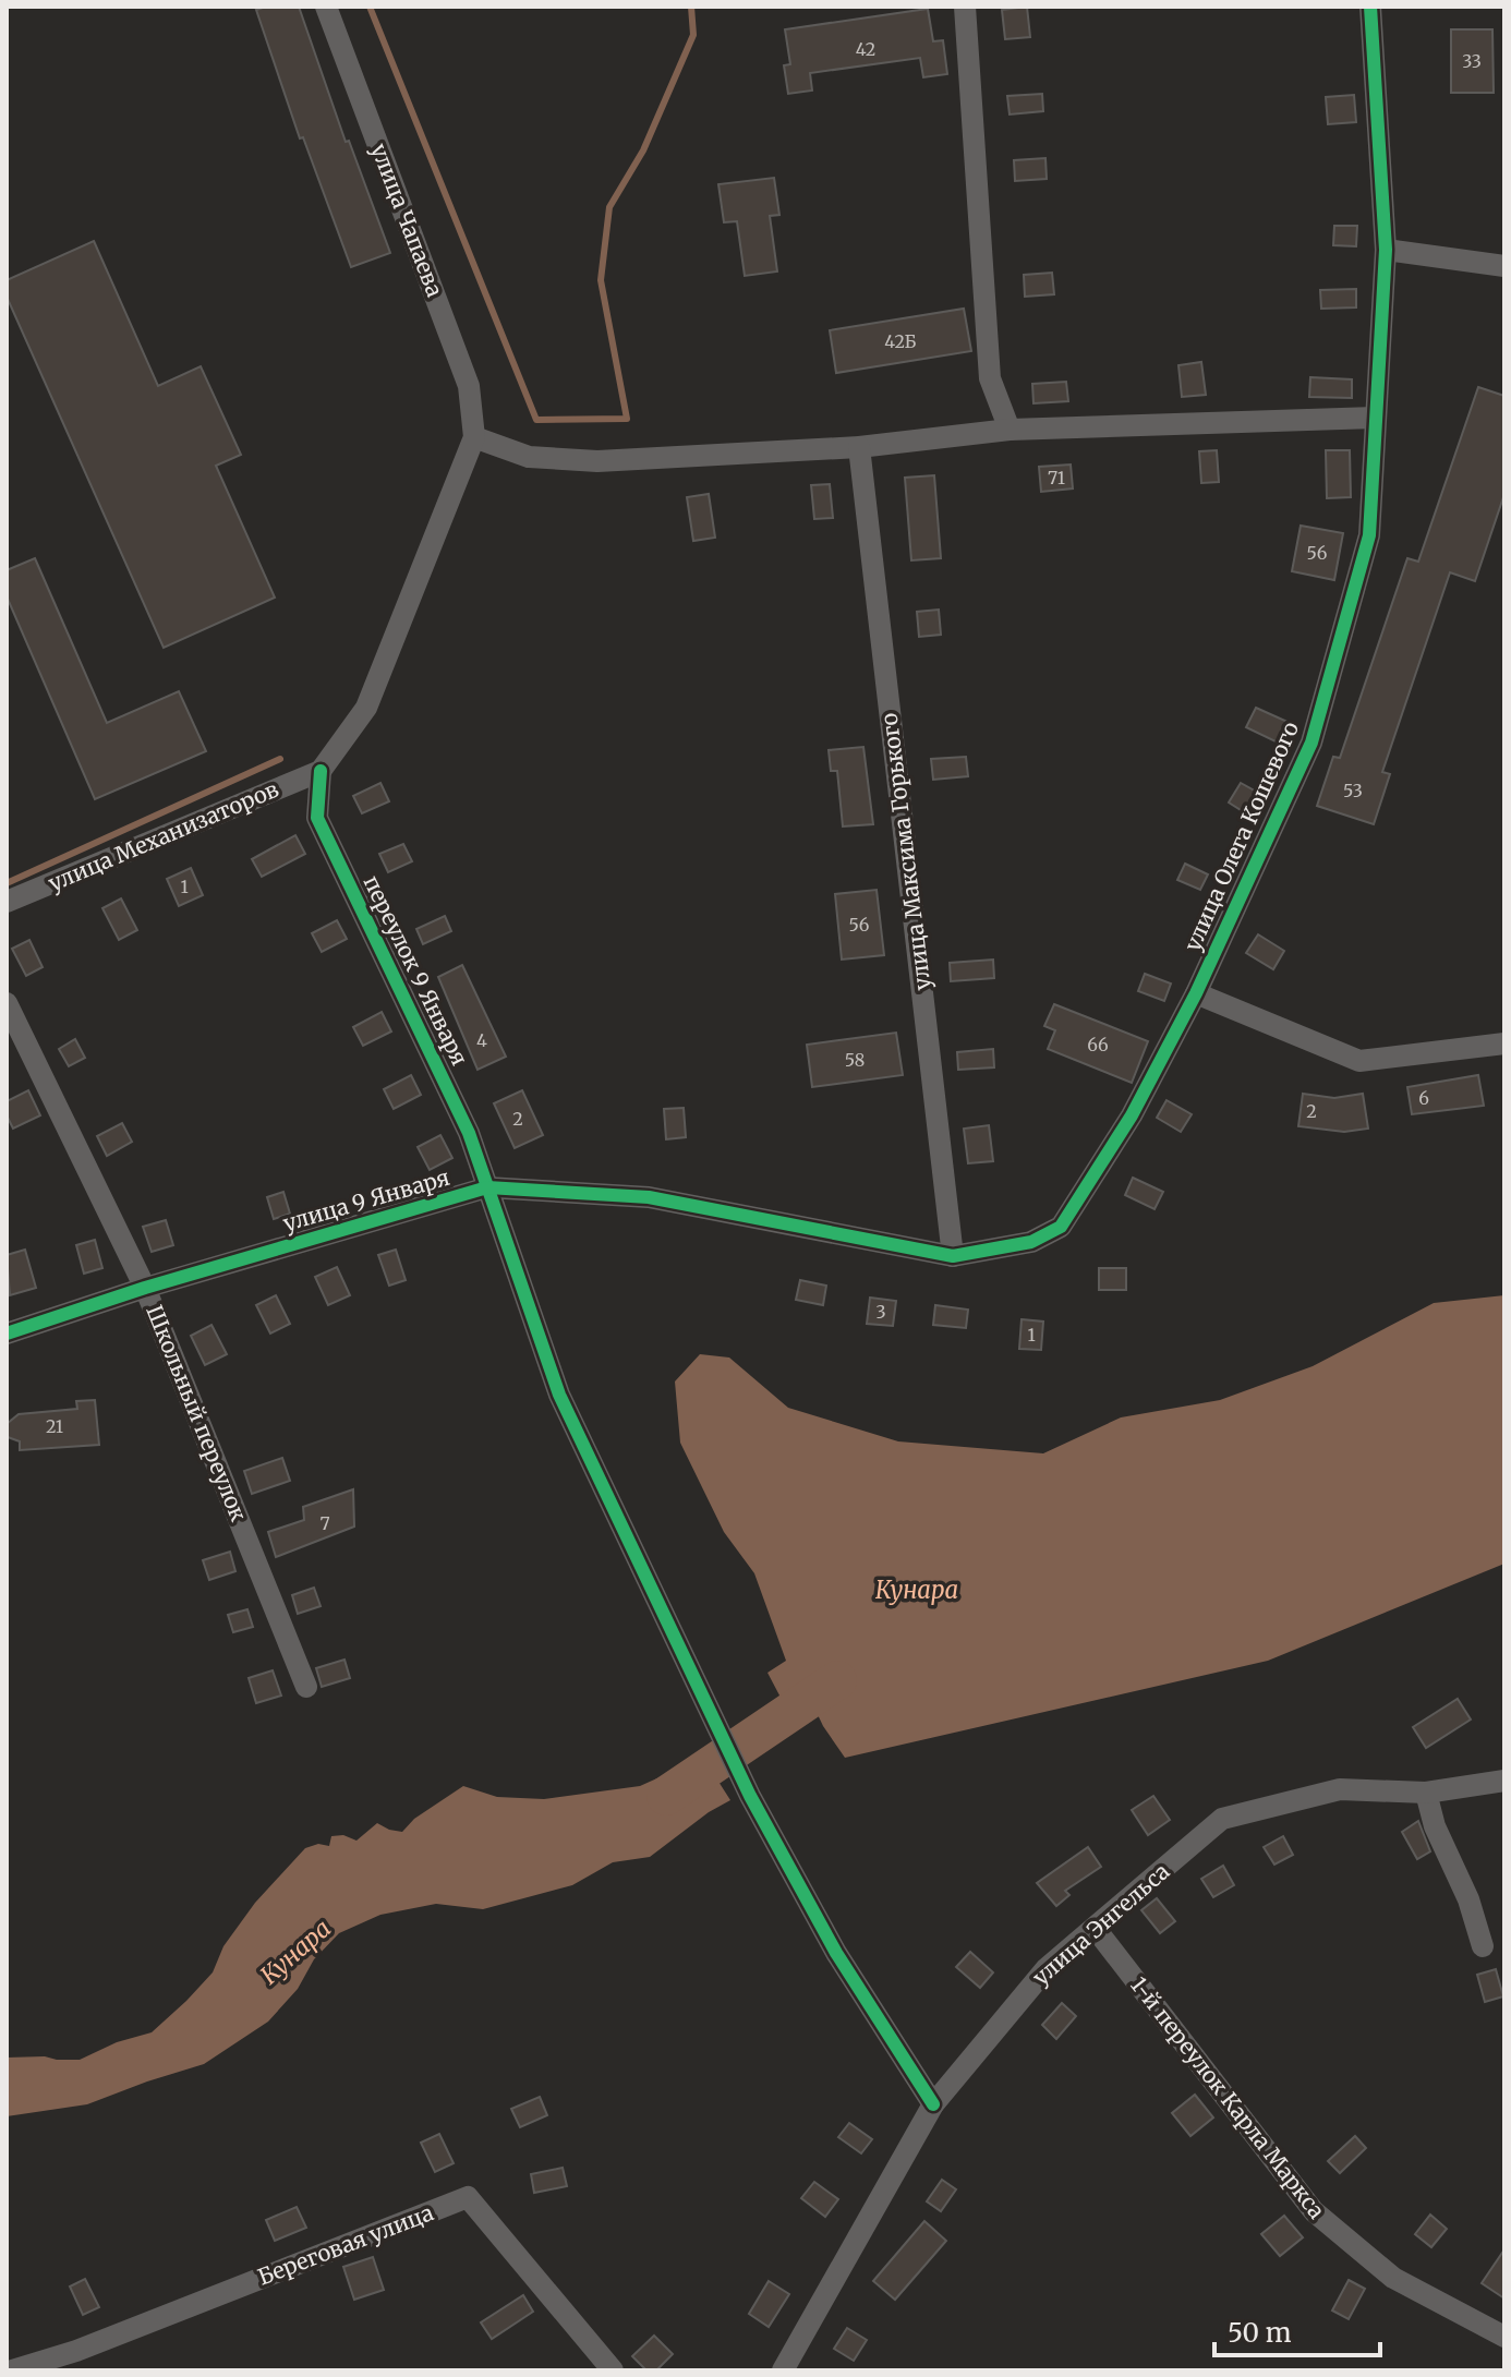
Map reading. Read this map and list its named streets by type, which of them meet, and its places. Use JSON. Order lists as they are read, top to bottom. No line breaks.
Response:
{"streets":{"street":["улица Чапаева","улица Механизаторов","улица Олега Кошевого","улица Максима Горького","переулок 9 Января","улица 9 Января","Школьный переулок","улица Энгельса","1-й переулок Карла Маркса","Береговая улица"]},"crossings":[["улица Механизаторов","переулок 9 Января"],["улица Олега Кошевого","улица Максима Горького"],["улица Олега Кошевого","улица 9 Января"],["улица Максима Горького","улица 9 Января"],["переулок 9 Января","улица 9 Января"],["переулок 9 Января","улица Энгельса"],["улица 9 Января","Школьный переулок"],["улица Энгельса","1-й переулок Карла Маркса"]],"water":["Кунара"],"house_numbers":["42","33","42Б","71","56","53","1","56","4","66","58","6","2","2","3","1","21","7"],"scale_bar":"50 m"}
